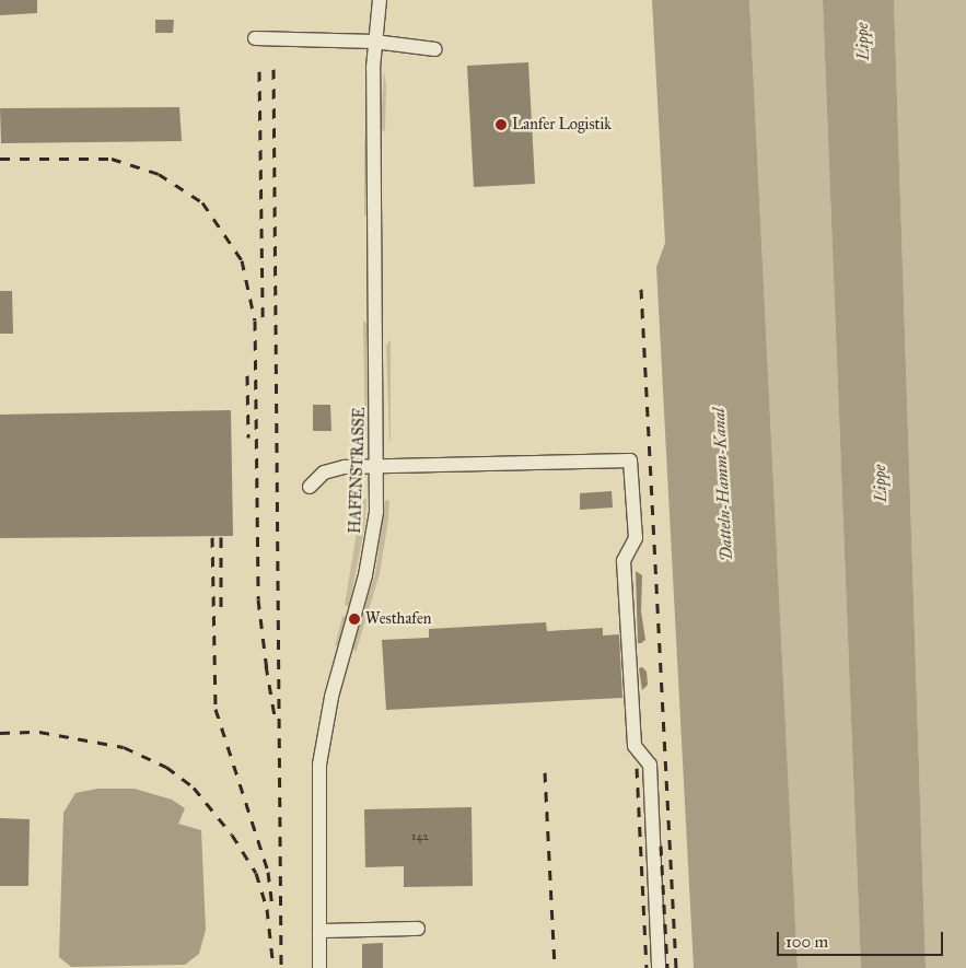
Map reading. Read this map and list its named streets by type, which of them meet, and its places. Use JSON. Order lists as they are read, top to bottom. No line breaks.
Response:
{"streets":{"street":["HAFENSTRASSE"]},"water":["Lippe","Datteln-Hamm-Kanal"],"places":["Lanfer Logistik","Westhafen"],"house_numbers":["142"],"scale_bar":"100 m"}
